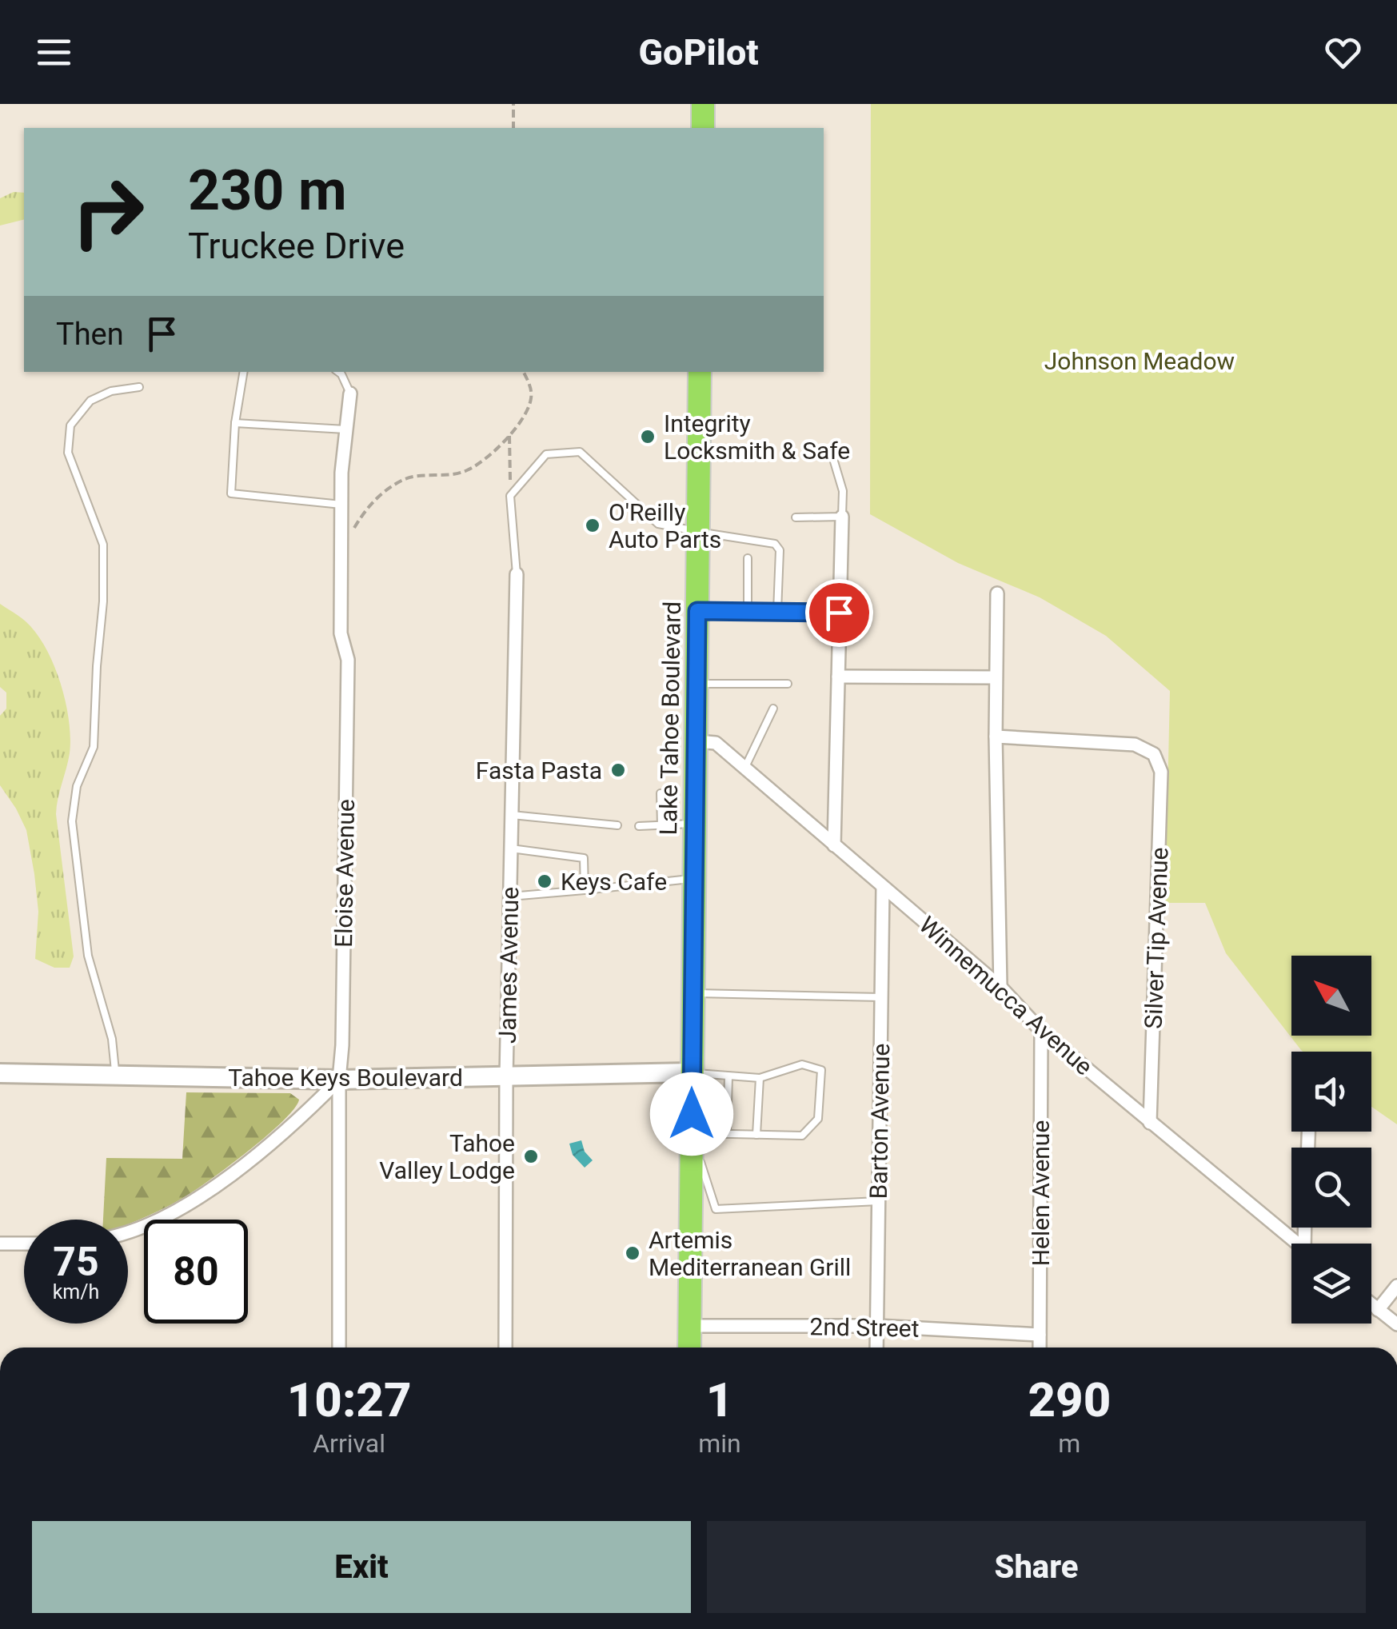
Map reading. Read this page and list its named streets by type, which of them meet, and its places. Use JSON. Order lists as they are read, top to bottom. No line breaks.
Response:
{"streets":{"highway":["Lake Tahoe Boulevard"],"street":["Eloise Avenue","Silver Tip Avenue","James Avenue","Winnemucca Avenue","Tahoe Keys Boulevard","Barton Avenue","Helen Avenue","2nd Street"]},"crossings":[["Lake Tahoe Boulevard","Winnemucca Avenue"],["Lake Tahoe Boulevard","Tahoe Keys Boulevard"],["Lake Tahoe Boulevard","2nd Street"],["Eloise Avenue","Tahoe Keys Boulevard"],["Silver Tip Avenue","Winnemucca Avenue"],["James Avenue","Tahoe Keys Boulevard"],["Winnemucca Avenue","Barton Avenue"],["Winnemucca Avenue","Helen Avenue"],["Barton Avenue","2nd Street"],["Helen Avenue","2nd Street"]],"parks":["Johnson Meadow"],"places":["Integrity Locksmith & Safe","O'Reilly Auto Parts","Fasta Pasta","Keys Cafe","Tahoe Valley Lodge","Artemis Mediterranean Grill"],"north":"top left","page":{"header":"GoPilot","turn":["230 m","Truckee Drive"],"then":"Then","speed":"75 km/h","limit":"80","eta":["10:27","Arrival","1","min","290","m"],"buttons":["Exit","Share"]}}
